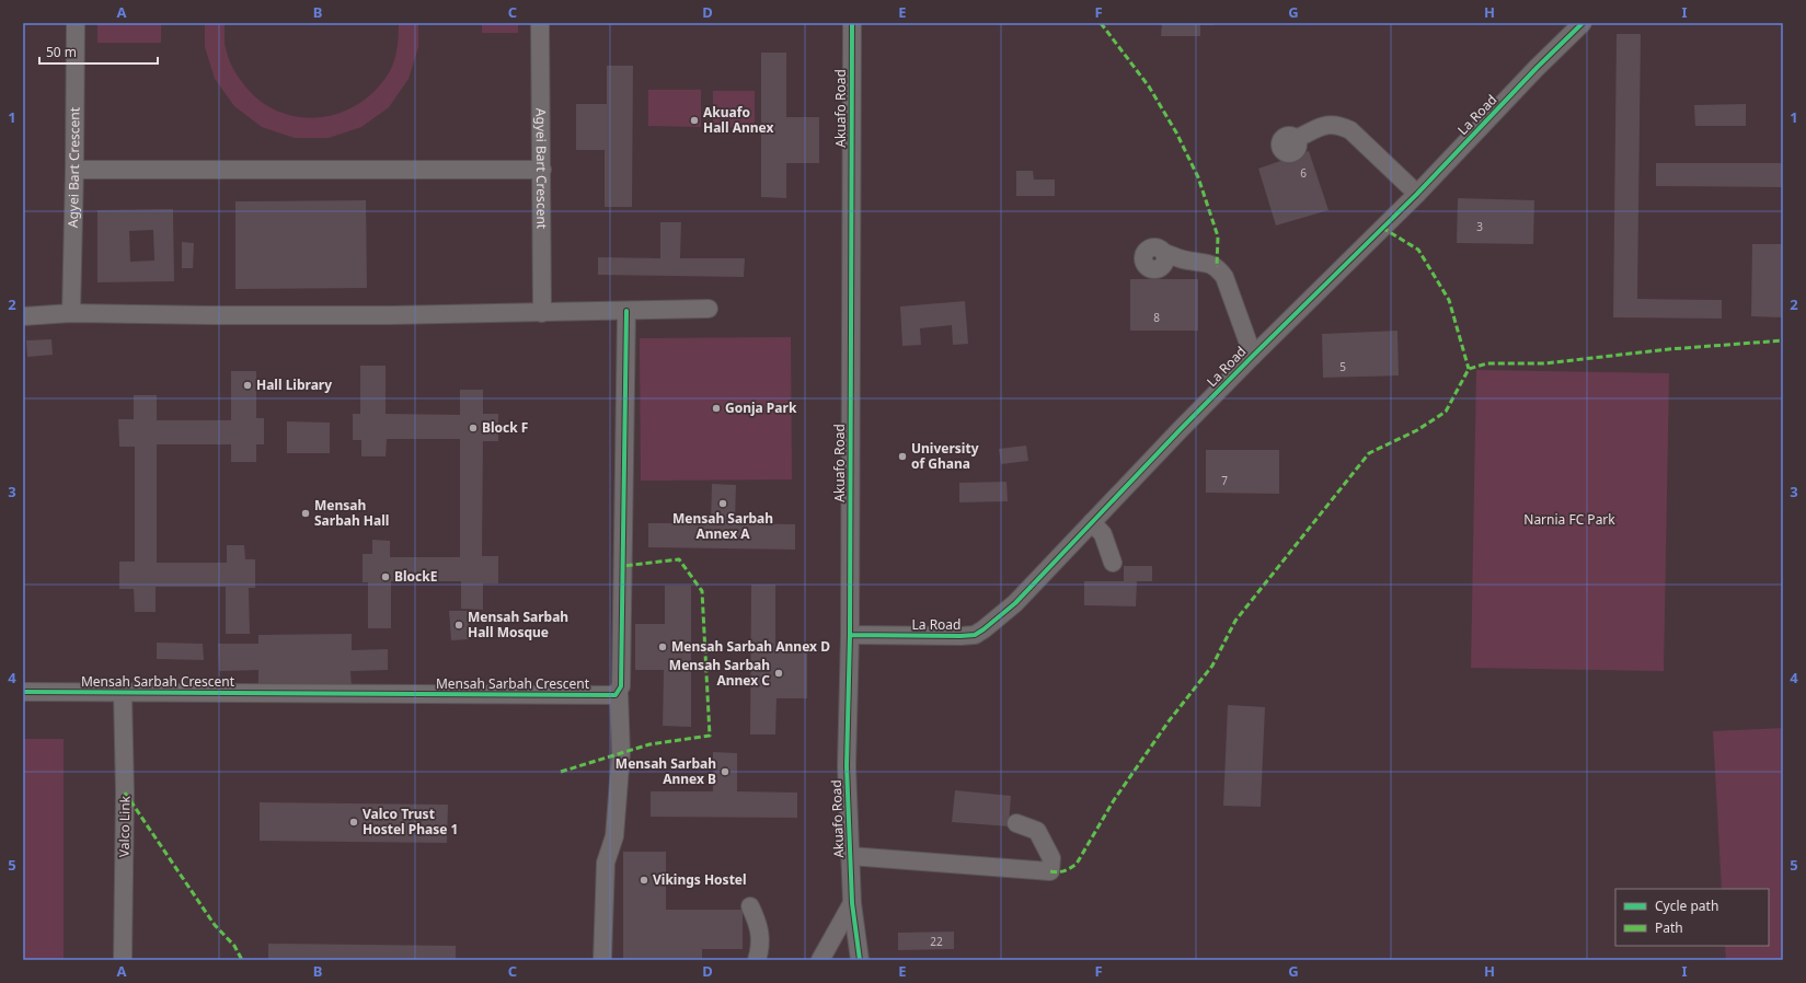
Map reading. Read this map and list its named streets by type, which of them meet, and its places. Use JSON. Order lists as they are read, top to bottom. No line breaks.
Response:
{"streets":{"street":["Akuafo Road","La Road","Agyei Bart Crescent","Mensah Sarbah Crescent","Valco Link"]},"crossings":[["Akuafo Road","La Road"],["Mensah Sarbah Crescent","Valco Link"]],"parks":["Narnia FC Park"],"places":["Akuafo Hall Annex","Hall Library","Gonja Park","Block F","University of Ghana","Mensah Sarbah Annex A","Mensah Sarbah Hall","BlockE","Mensah Sarbah Hall Mosque","Mensah Sarbah Annex D","Mensah Sarbah Annex C","Mensah Sarbah Annex B","Valco Trust Hostel Phase 1","Vikings Hostel"],"house_numbers":["6","3","8","5","7","22"],"legend":["Cycle path","Path"],"scale_bar":"50 m","grid":{"columns":["A","B","C","D","E","F","G","H","I"],"rows":["1","2","3","4","5"]}}
